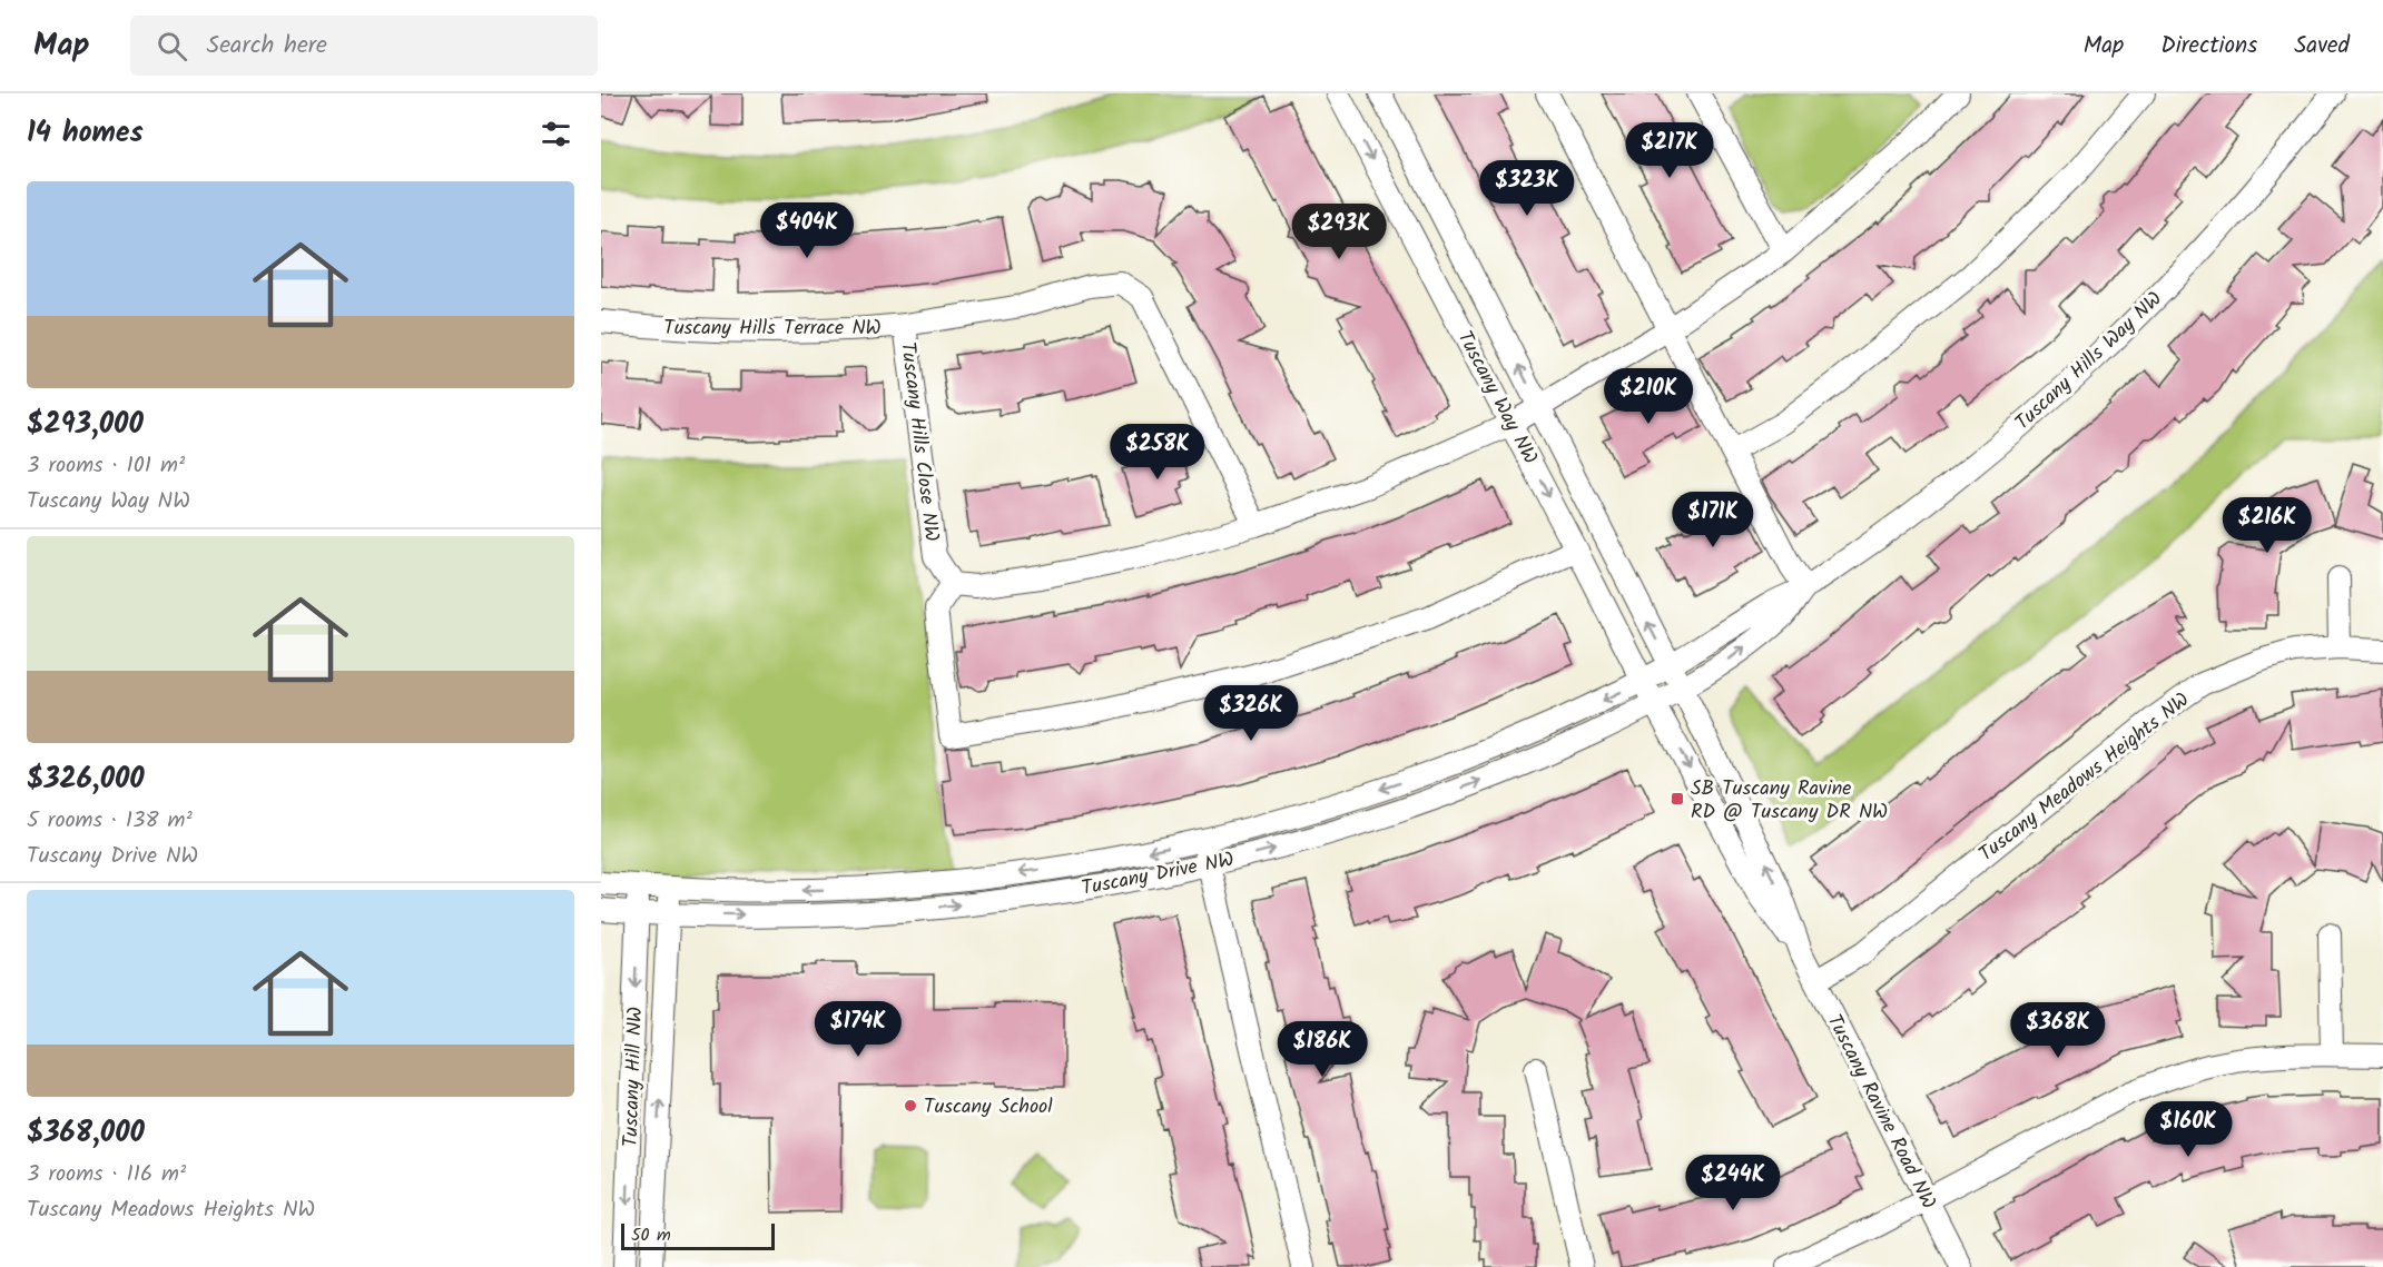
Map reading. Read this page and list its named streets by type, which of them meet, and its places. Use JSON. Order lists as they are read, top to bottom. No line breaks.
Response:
{"streets":{"street":["Tuscany Hills Terrace NW","Tuscany Hills Way NW","Tuscany Way NW","Tuscany Hills Close NW","Tuscany Meadows Heights NW","Tuscany Drive NW","Tuscany Hill NW","Tuscany Ravine Road NW"]},"crossings":[["Tuscany Hills Terrace NW","Tuscany Hills Close NW"],["Tuscany Hills Way NW","Tuscany Way NW"],["Tuscany Hills Way NW","Tuscany Drive NW"],["Tuscany Hills Way NW","Tuscany Ravine Road NW"],["Tuscany Way NW","Tuscany Drive NW"],["Tuscany Way NW","Tuscany Ravine Road NW"],["Tuscany Meadows Heights NW","Tuscany Ravine Road NW"],["Tuscany Drive NW","Tuscany Hill NW"],["Tuscany Drive NW","Tuscany Ravine Road NW"]],"places":{"transit":["SB Tuscany Ravine RD @ Tuscany DR NW"],"other":["Tuscany School"]},"scale_bar":"50 m","page":{"header":"Map","search":"Search here","nav":["Map","Directions","Saved"],"heading":"14 homes","price":["$217K","$323K","$404K","$293K","$210K","$258K","$171K","$216K","$326K","$174K","$368K","$186K","$160K","$244K"],"list":[{"name":"$293,000","note":"3 rooms · 101 m² · Tuscany Way NW"},{"name":"$326,000","note":"5 rooms · 138 m² · Tuscany Drive NW"},{"name":"$368,000","note":"3 rooms · 116 m² · Tuscany Meadows Heights NW"}],"scale":"50 m"}}
